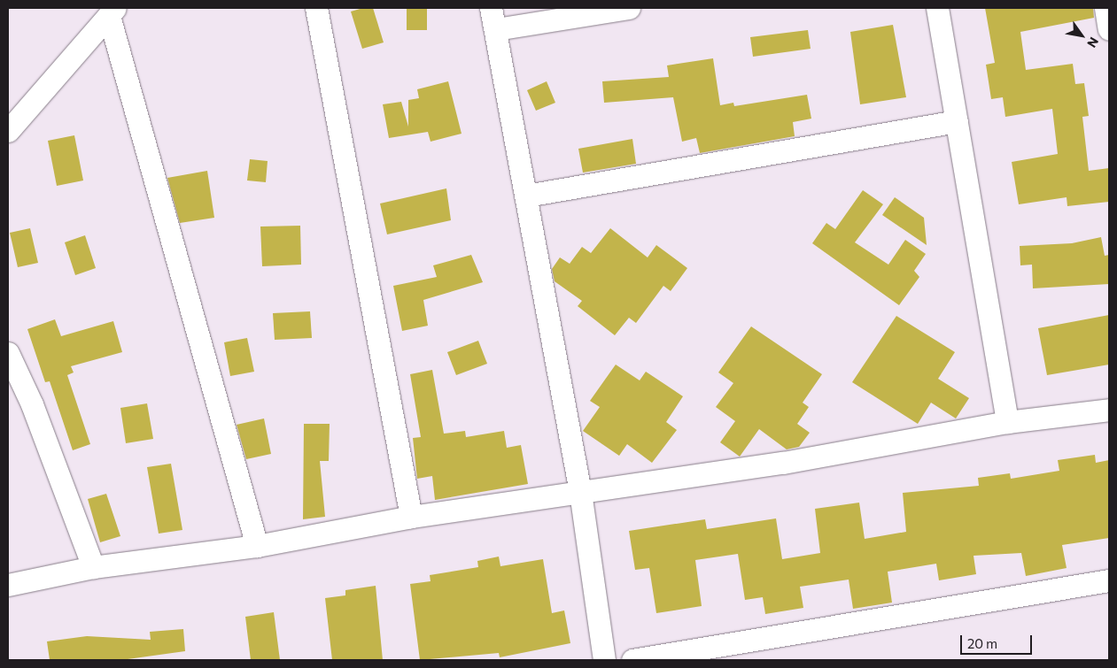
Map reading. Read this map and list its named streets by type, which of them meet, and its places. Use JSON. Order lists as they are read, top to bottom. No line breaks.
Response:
{"scale_bar":"20 m","north":"bottom right"}
